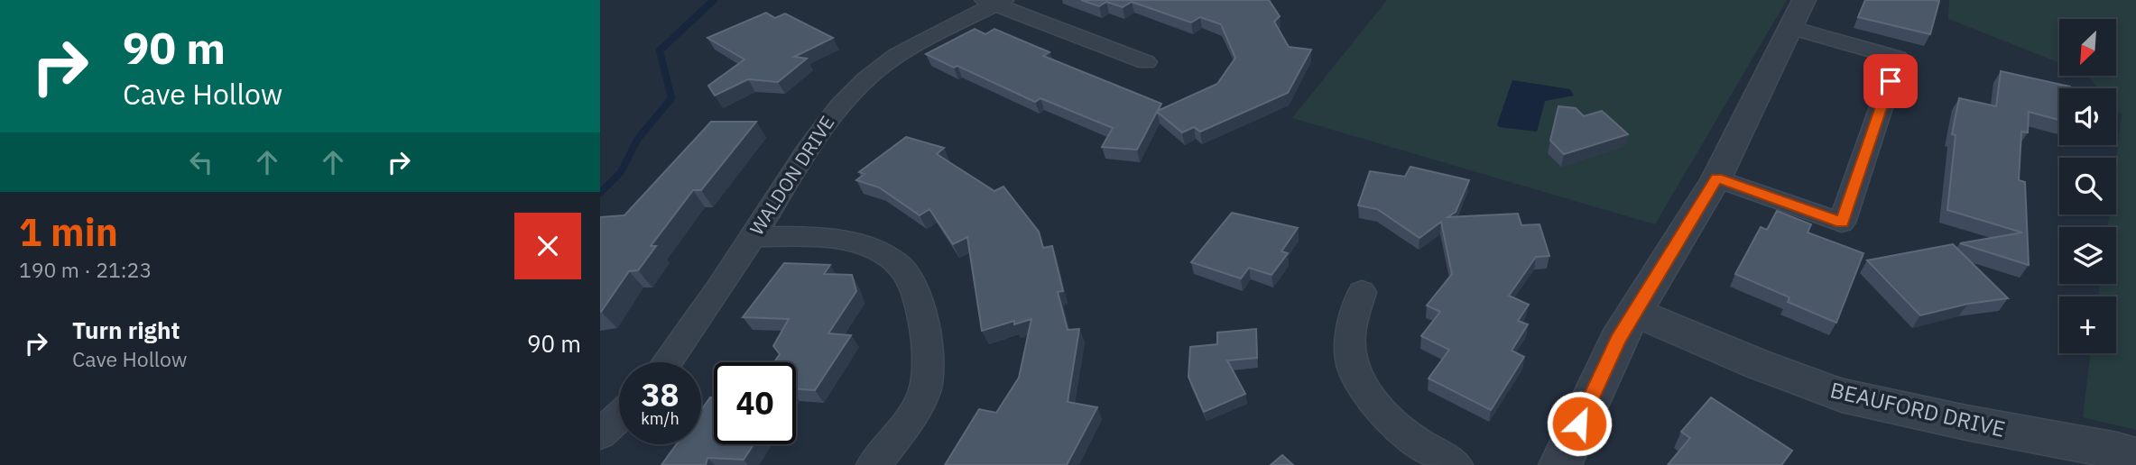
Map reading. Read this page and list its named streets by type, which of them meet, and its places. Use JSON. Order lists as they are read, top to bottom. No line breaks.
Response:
{"streets":{"street":["WALDON DRIVE","BEAUFORD DRIVE"]},"north":"bottom left","page":{"turn":["90 m","Cave Hollow"],"map_buttons":"+","heading":["1 min","190 m · 21:23"],"list":[{"name":"Turn right","note":"Cave Hollow","value":"90 m"}],"speed":"38 km/h","limit":"40"}}
